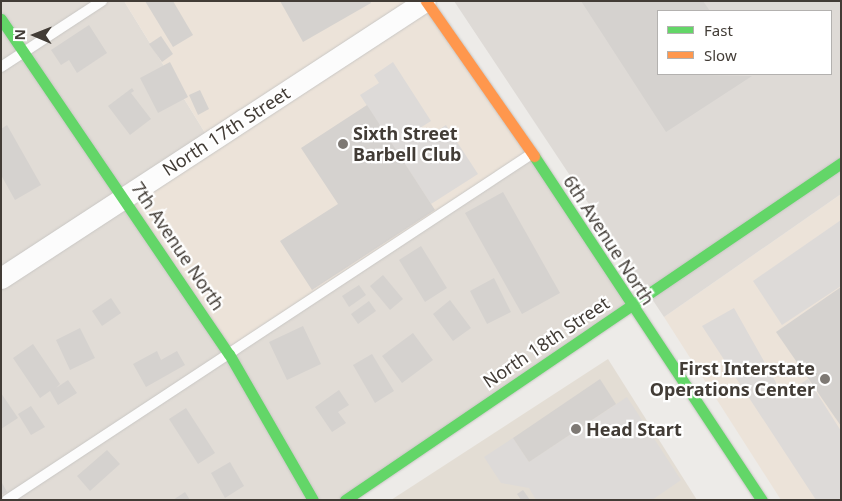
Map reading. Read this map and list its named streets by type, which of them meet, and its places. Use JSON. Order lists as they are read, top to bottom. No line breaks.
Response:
{"streets":{"street":["North 17th Street","6th Avenue North","7th Avenue North","North 18th Street"]},"crossings":[["North 17th Street","6th Avenue North"],["North 17th Street","7th Avenue North"],["6th Avenue North","North 18th Street"]],"places":["Sixth Street Barbell Club","First Interstate Operations Center","Head Start"],"legend":["Fast","Slow"],"north":"left"}
